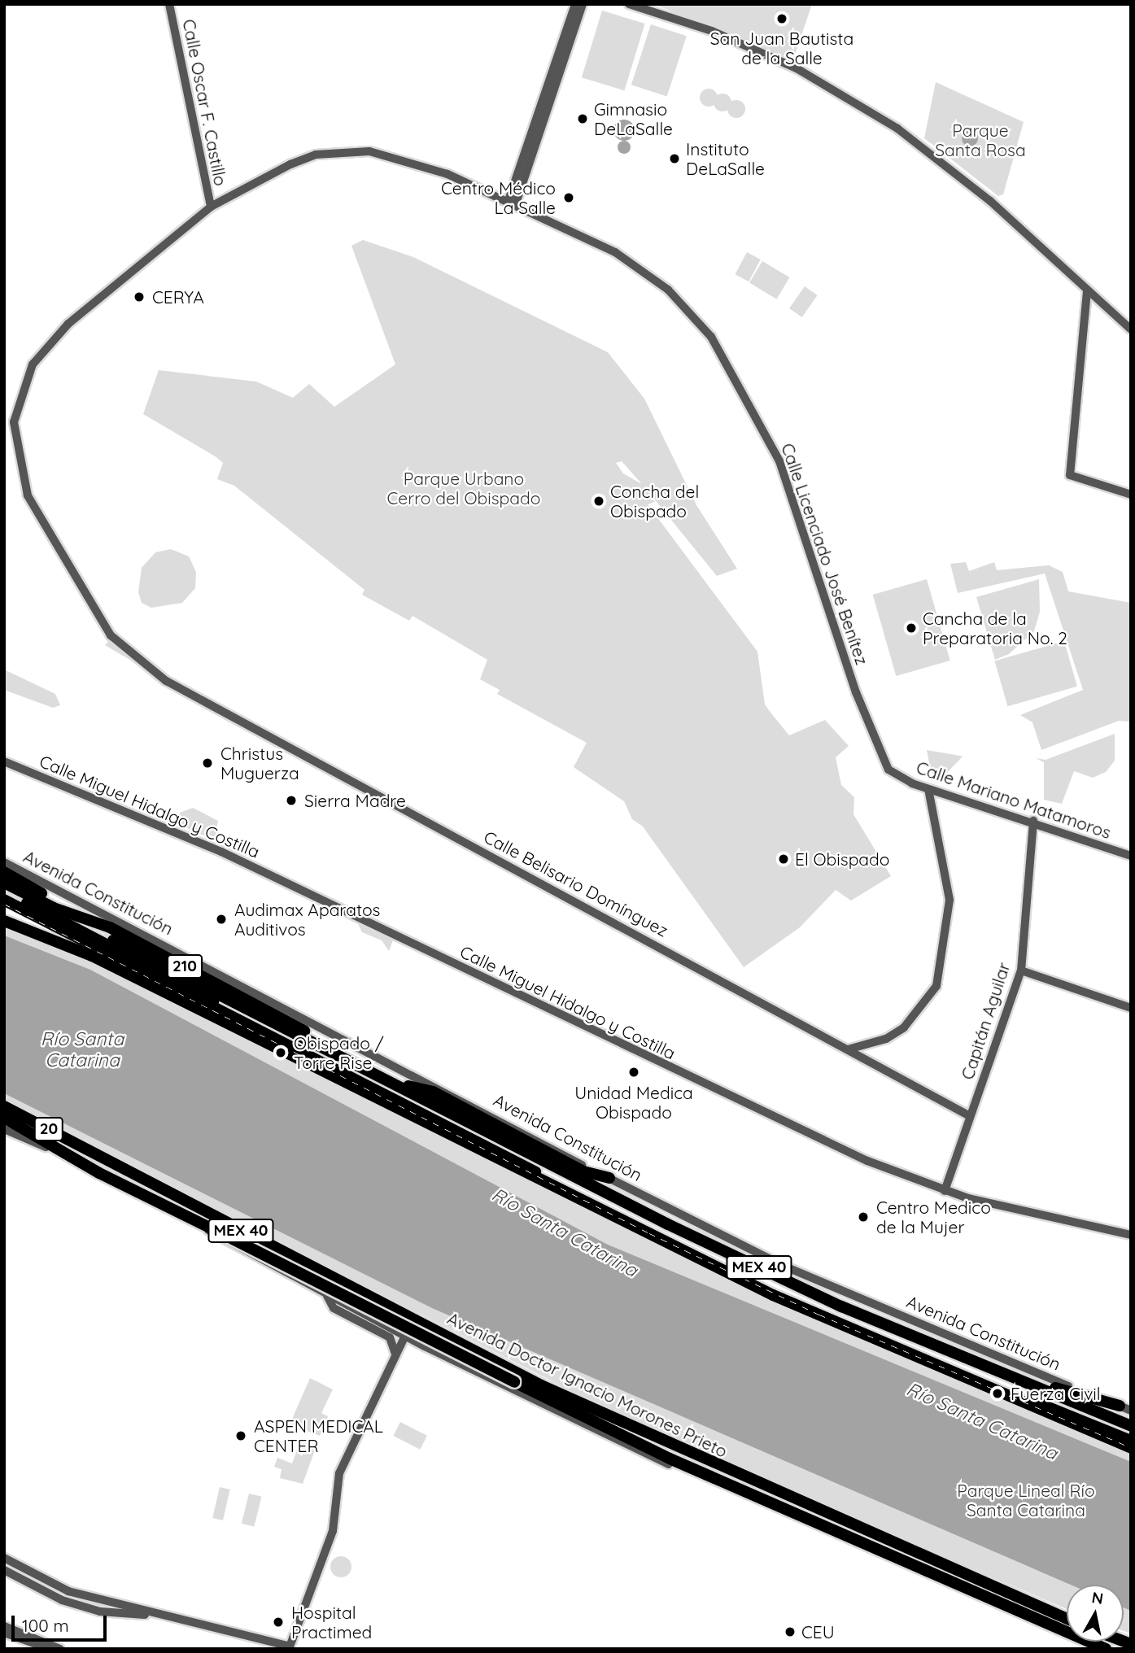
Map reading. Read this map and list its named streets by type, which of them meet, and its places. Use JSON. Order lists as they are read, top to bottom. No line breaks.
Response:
{"streets":{"highway":["Avenida Constitución","210","20","MEX 40","Avenida Doctor Ignacio Morones Prieto"],"street":["Calle Oscar F. Castillo","Calle Licenciado José Benítez","Calle Mariano Matamoros","Calle Miguel Hidalgo y Costilla","Calle Belisario Domínguez","Capitán Aguilar"]},"crossings":[["Calle Oscar F. Castillo","Calle Licenciado José Benítez"],["Calle Licenciado José Benítez","Calle Mariano Matamoros"],["Calle Licenciado José Benítez","Calle Belisario Domínguez"],["Calle Mariano Matamoros","Capitán Aguilar"],["Calle Miguel Hidalgo y Costilla","Capitán Aguilar"],["Calle Belisario Domínguez","Capitán Aguilar"],["Avenida Constitución","210"],["20","Avenida Doctor Ignacio Morones Prieto"]],"water":["Río Santa Catarina"],"parks":["Parque Santa Rosa","Parque Urbano Cerro del Obispado","Parque Lineal Río Santa Catarina"],"places":["San Juan Bautista de la Salle","Gimnasio DeLaSalle","Instituto DeLaSalle","Centro Médico La Salle","CERYA","Concha del Obispado","Cancha de la Preparatoria No. 2","Christus Muguerza","Sierra Madre","El Obispado","Audimax Aparatos Auditivos","Obispado / Torre Rise","Unidad Medica Obispado","Centro Medico de la Mujer","Fuerza Civil","ASPEN MEDICAL CENTER","Hospital Practimed","CEU"],"scale_bar":"100 m","north":"top"}
